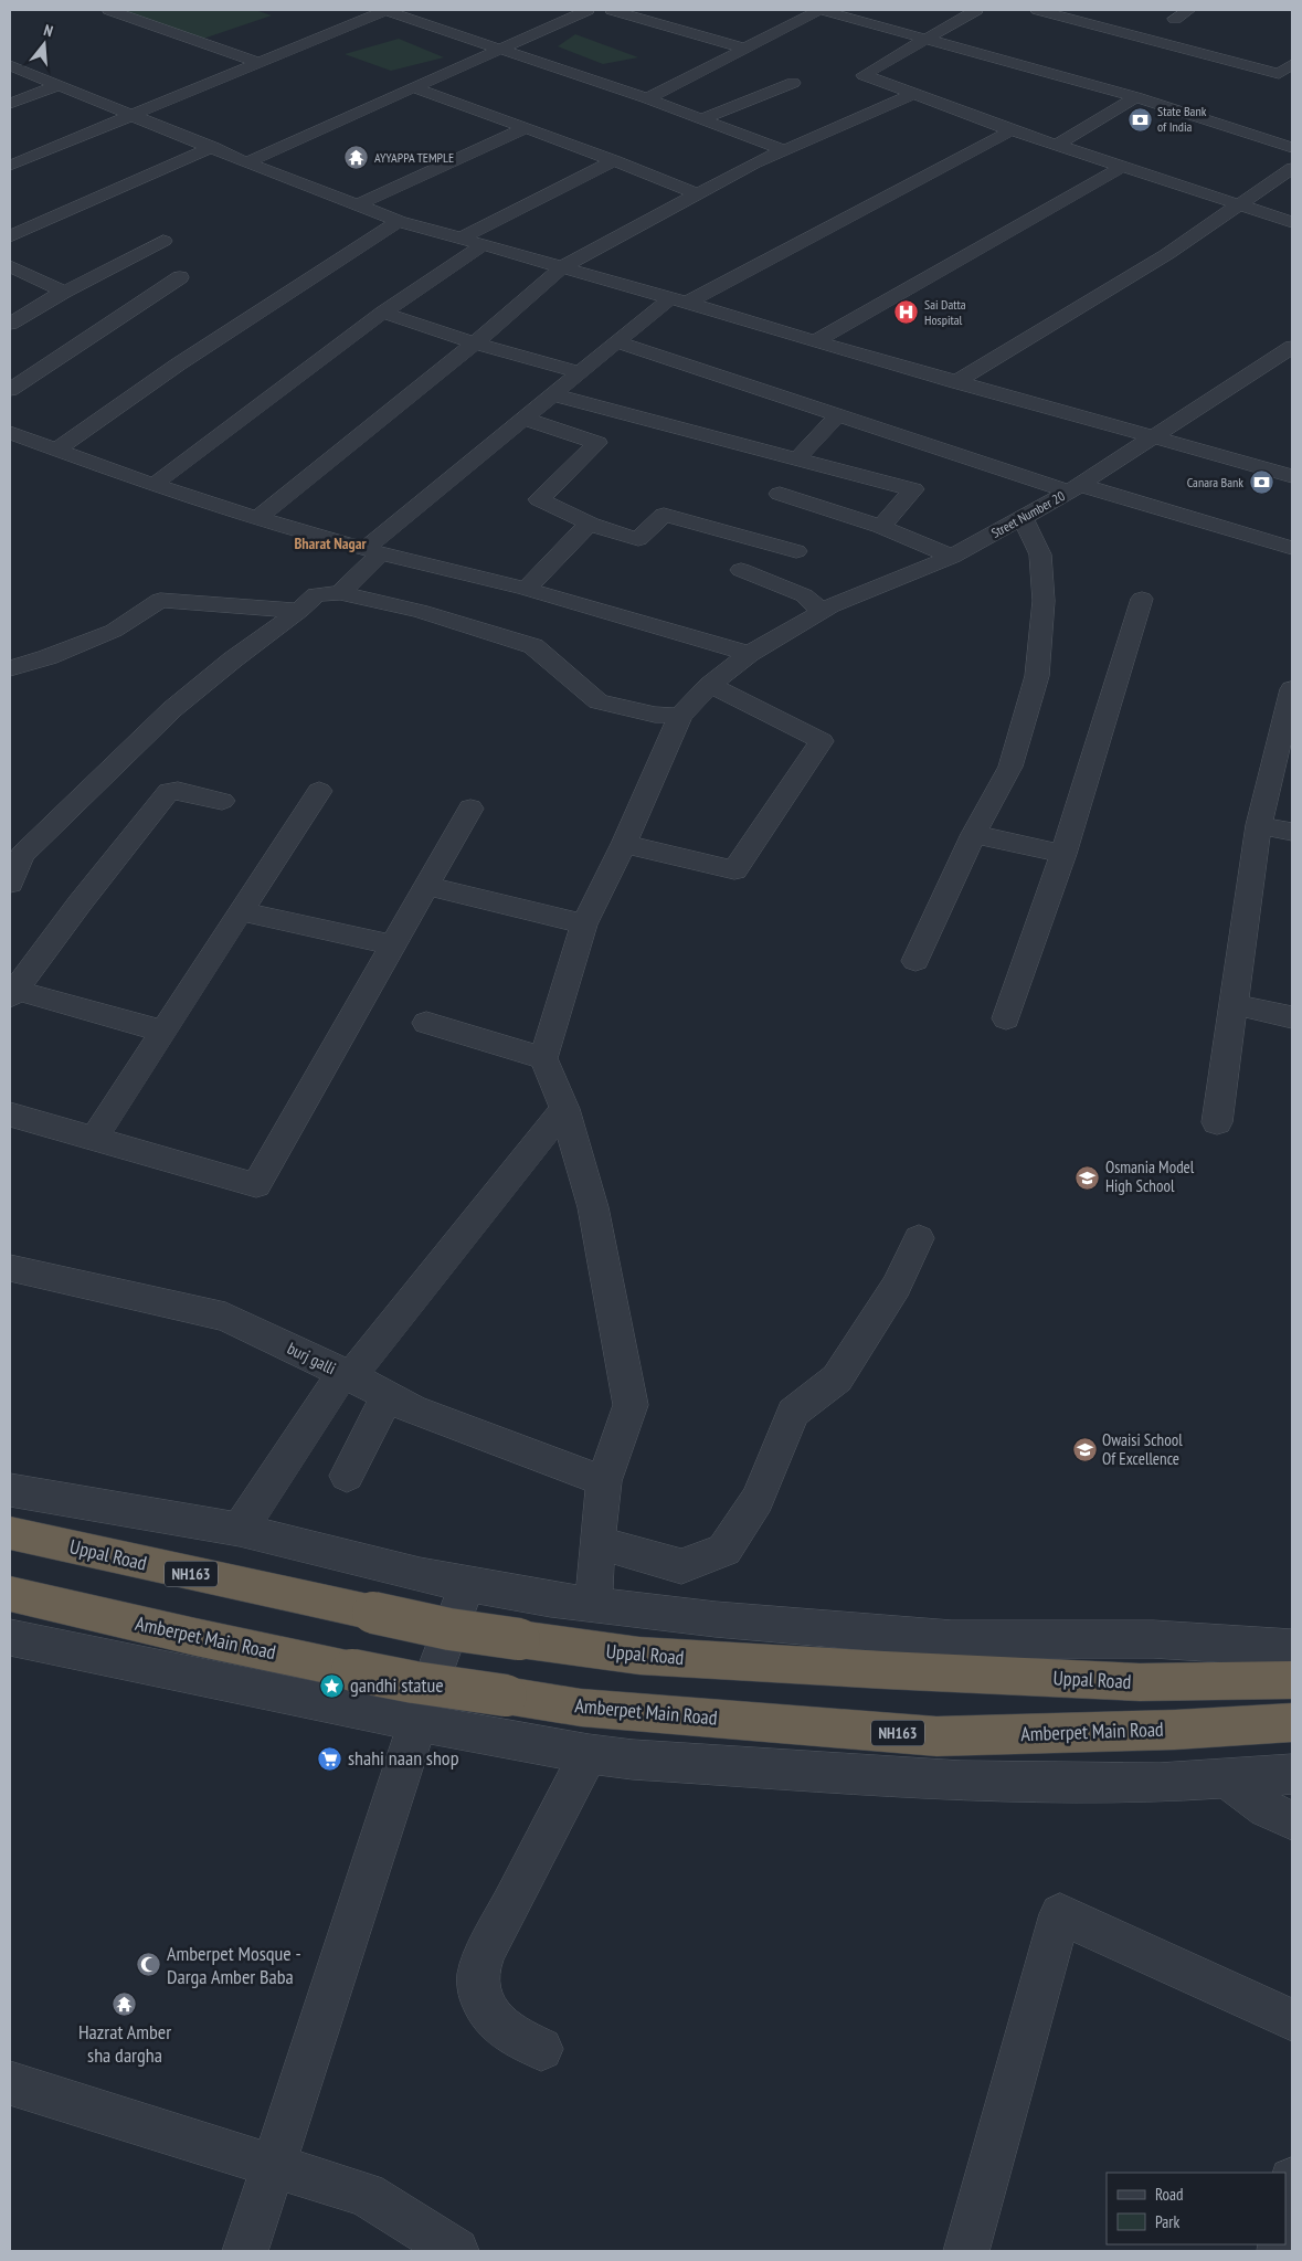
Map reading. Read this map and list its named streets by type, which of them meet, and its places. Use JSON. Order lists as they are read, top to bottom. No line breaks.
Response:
{"streets":{"highway":["Uppal Road","NH163","Amberpet Main Road"],"street":["Street Number 20","burj galli"]},"districts":["Bharat Nagar"],"places":{"bank":["State Bank of India","Canara Bank"],"temple":["AYYAPPA TEMPLE","Hazrat Amber sha dargha"],"hospital":["Sai Datta Hospital"],"school or university":["Osmania Model High School","Owaisi School Of Excellence"],"place":["gandhi statue"],"supermarket":["shahi naan shop"],"mosque":["Amberpet Mosque - Darga Amber Baba"]},"legend":["Road","Park"],"north":"top"}
